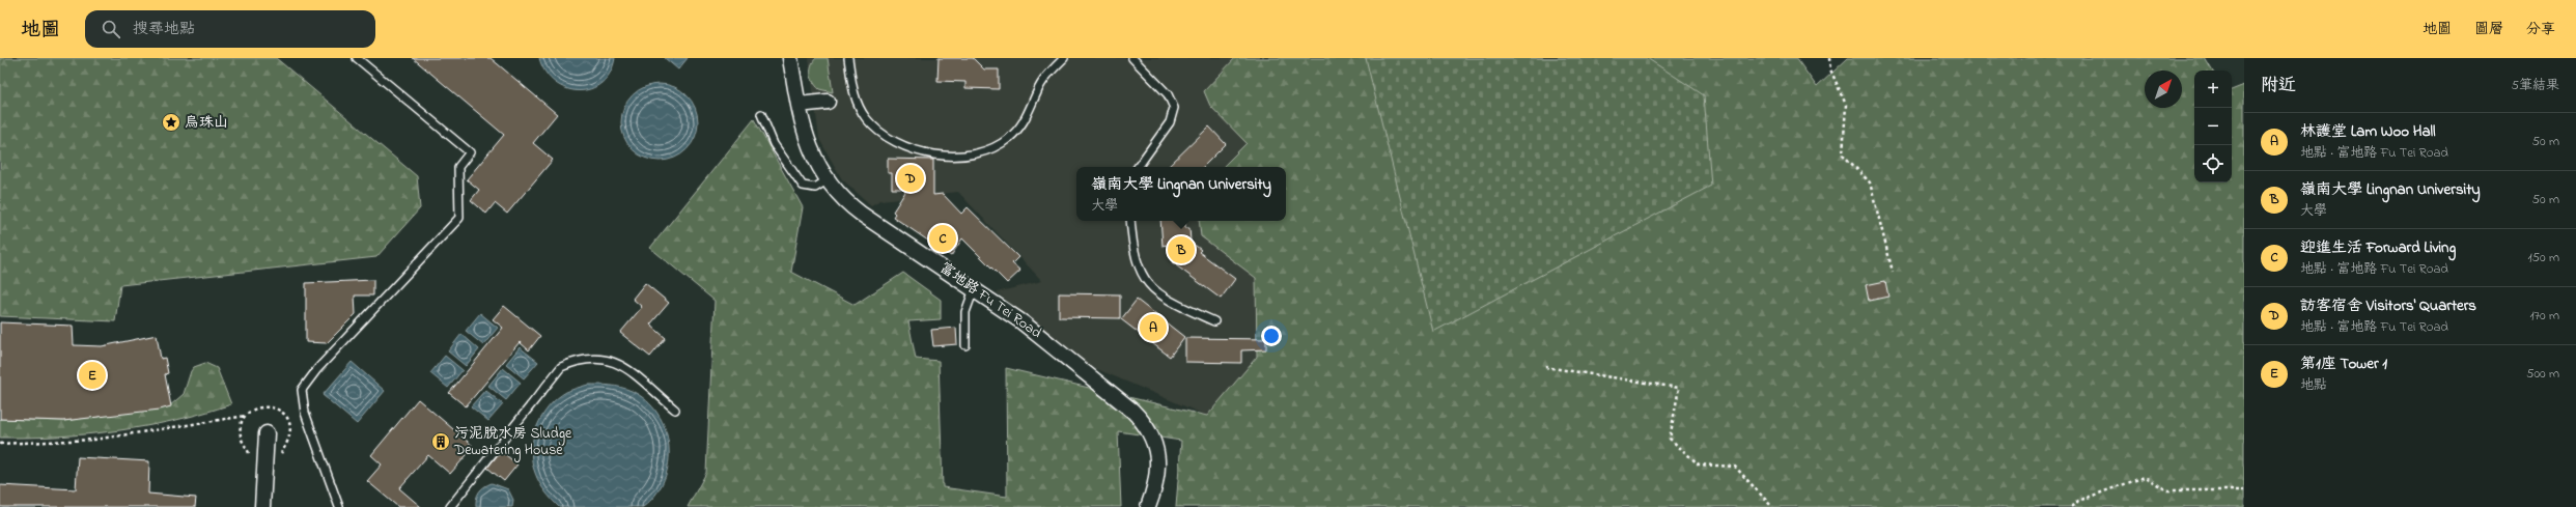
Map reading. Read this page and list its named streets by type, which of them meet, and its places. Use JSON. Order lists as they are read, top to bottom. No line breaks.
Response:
{"streets":{"street":["富地路 Fu Tei Road"]},"places":{"place":["烏珠山"],"building":["污泥脫水房 Sludge Dewatering House"]},"north":"top right","page":{"header":"地圖","search":"搜尋地點","nav":["地圖","圖層","分享"],"heading":["附近","5筆結果"],"map_buttons":["+","−"],"list":[{"mark":"A","name":"林護堂 Lam Woo Hall","note":"地點 · 富地路 Fu Tei Road","value":"50 m"},{"mark":"B","name":"嶺南大學 Lingnan University","note":"大學","value":"50 m"},{"mark":"C","name":"迎進生活 Forward Living","note":"地點 · 富地路 Fu Tei Road","value":"150 m"},{"mark":"D","name":"訪客宿舍 Visitors' Quarters","note":"地點 · 富地路 Fu Tei Road","value":"170 m"},{"mark":"E","name":"第1座 Tower 1","note":"地點","value":"500 m"}],"pins":["D","C","B","A","E"],"popup":["嶺南大學 Lingnan University","大學"]}}
